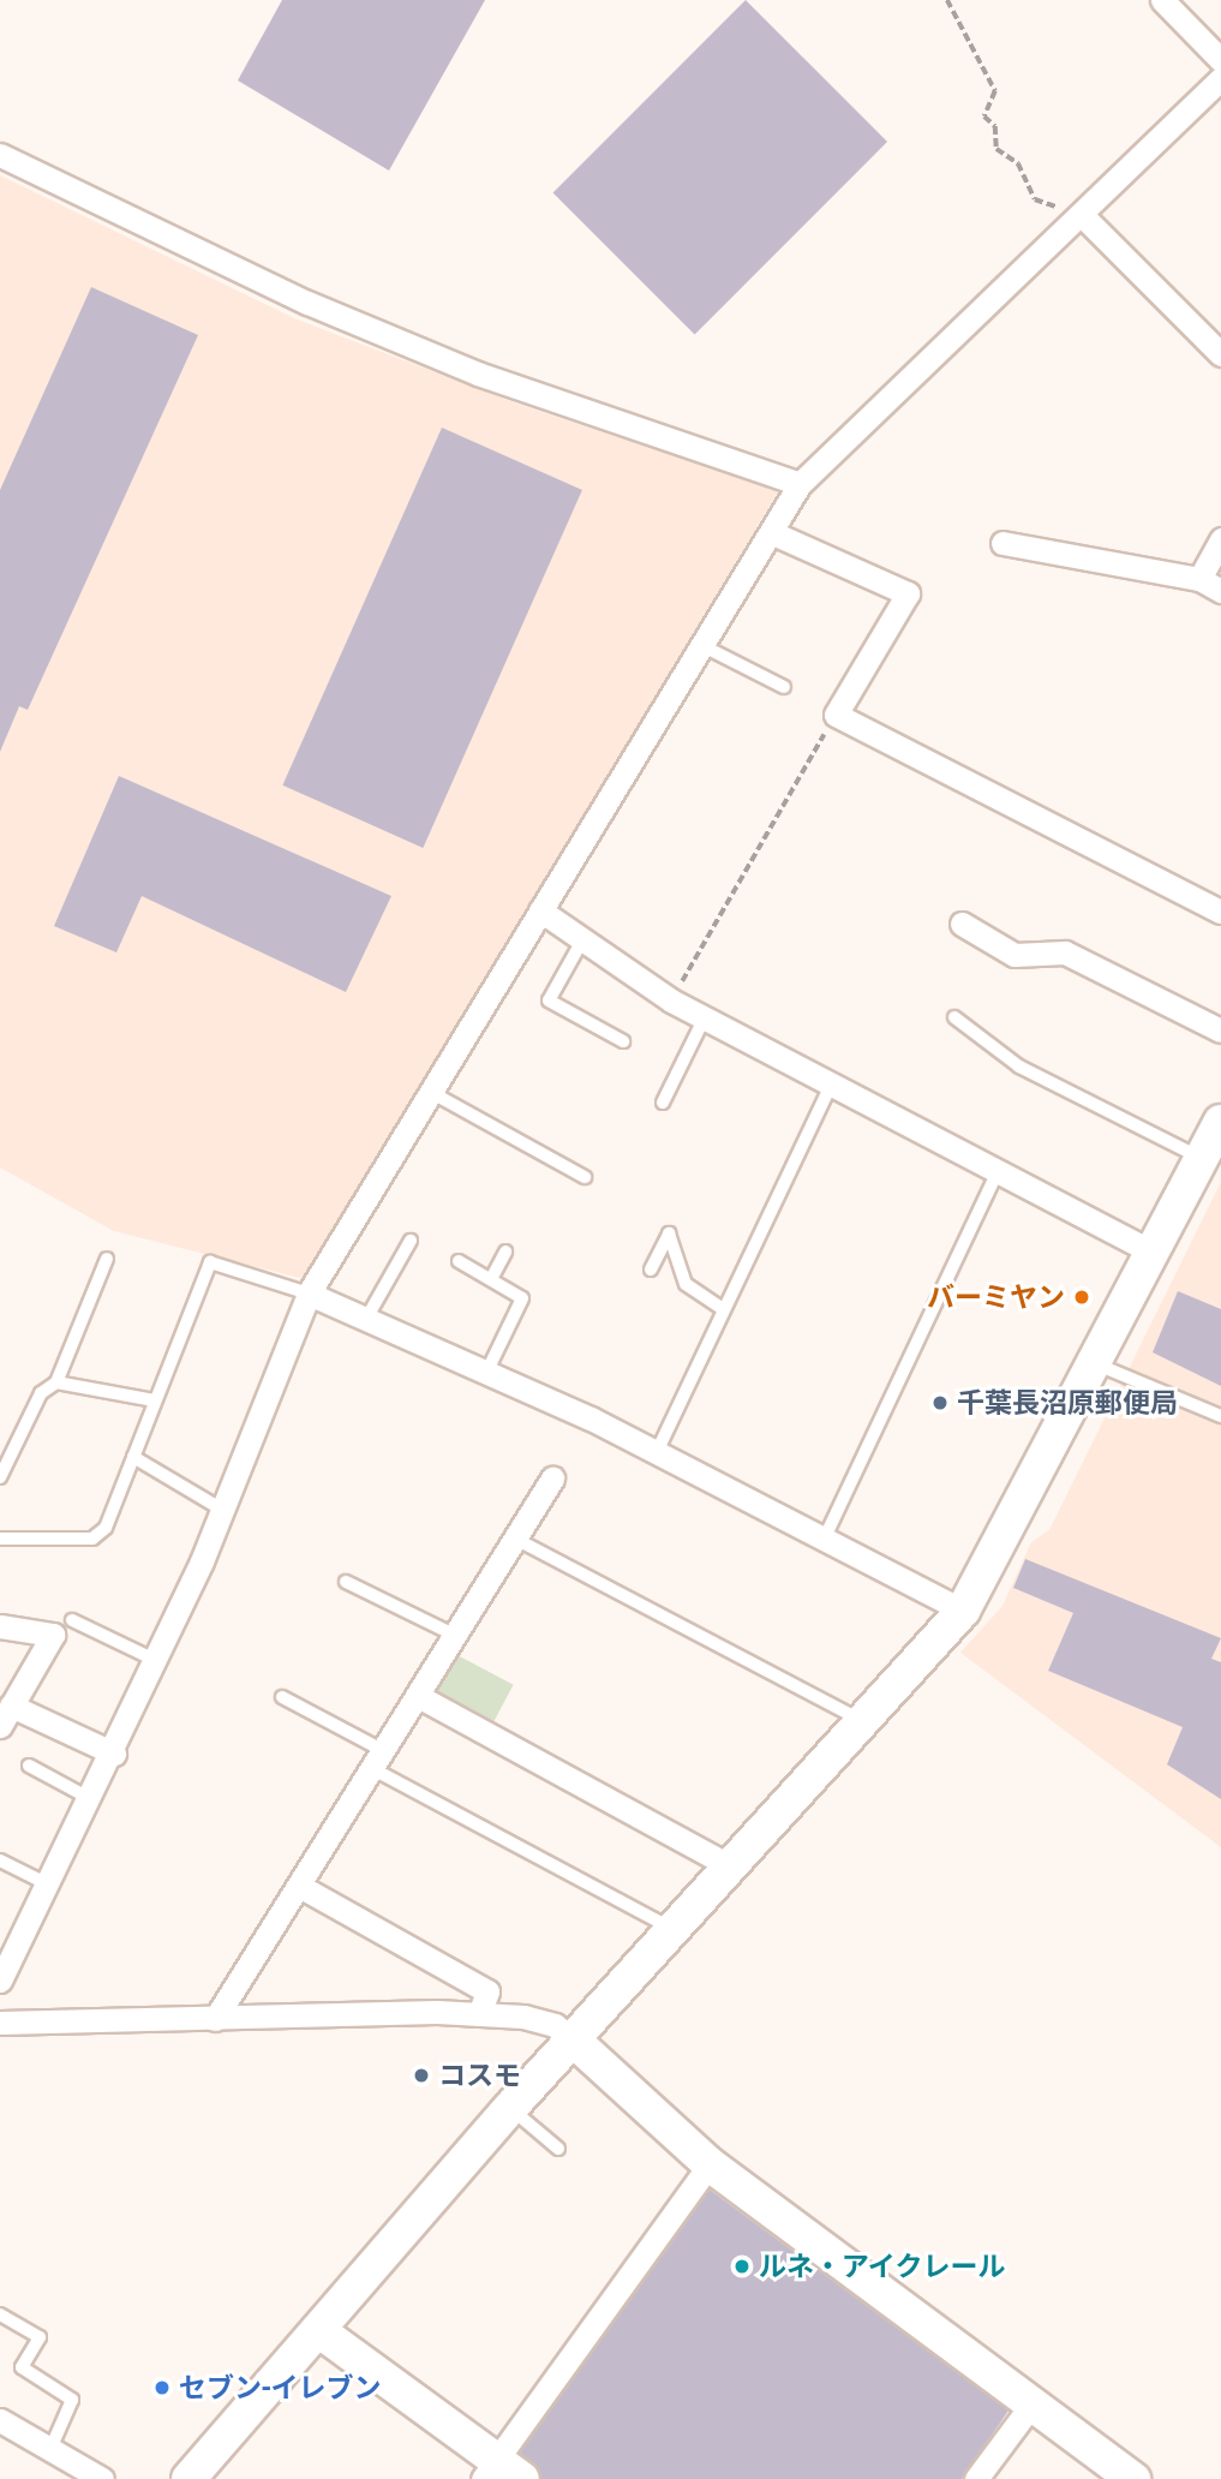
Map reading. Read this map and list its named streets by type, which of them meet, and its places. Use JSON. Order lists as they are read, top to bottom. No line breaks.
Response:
{"places":["バーミヤン","千葉長沼原郵便局","コスモ","ルネ・アイクレール","セブン-イレブン"]}
